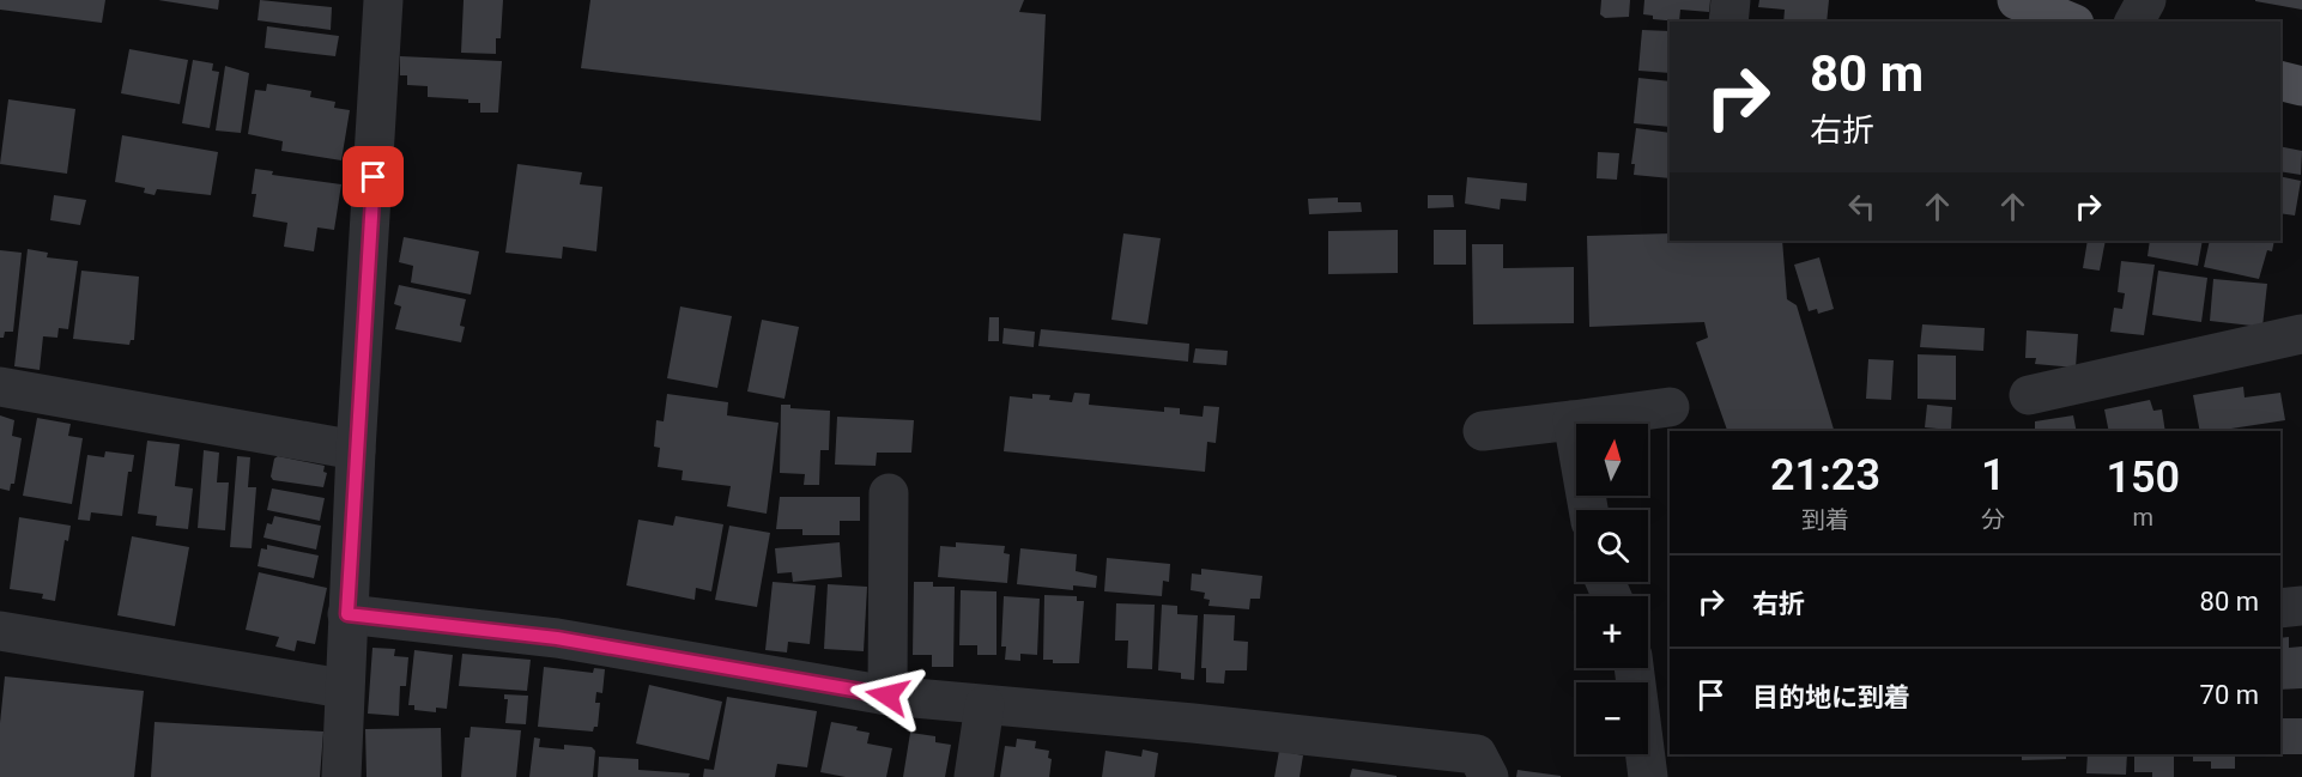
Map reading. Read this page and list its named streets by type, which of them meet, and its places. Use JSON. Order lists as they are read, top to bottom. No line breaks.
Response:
{"north":"top","page":{"turn":["80 m","右折"],"map_buttons":["+","−"],"eta":["21:23","到着","1","分","150","m"],"list":[{"name":"右折","value":"80 m"},{"name":"目的地に到着","value":"70 m"}]}}
